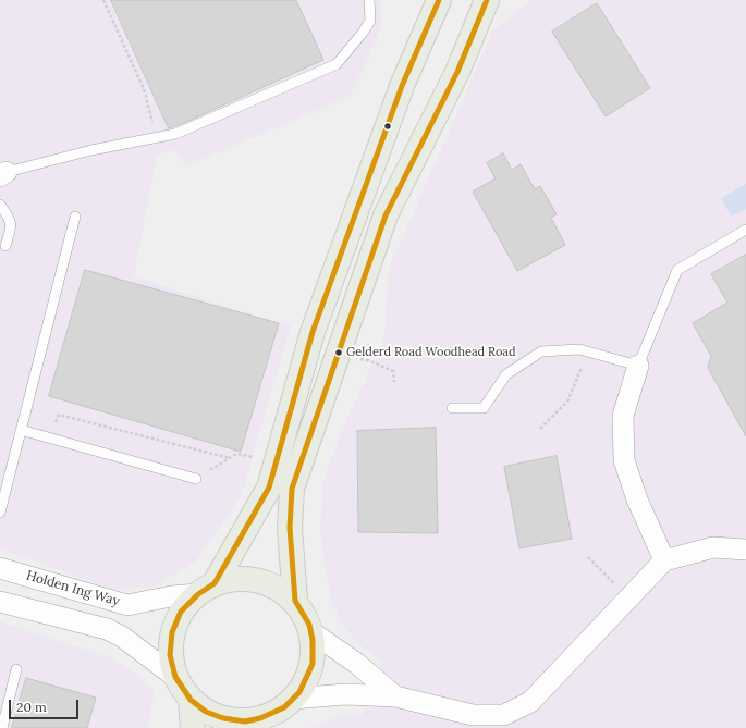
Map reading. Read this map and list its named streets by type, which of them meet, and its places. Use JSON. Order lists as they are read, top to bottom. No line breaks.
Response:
{"streets":{"street":["Holden Ing Way"]},"places":["Gelderd Road Woodhead Road"],"scale_bar":"20 m"}
